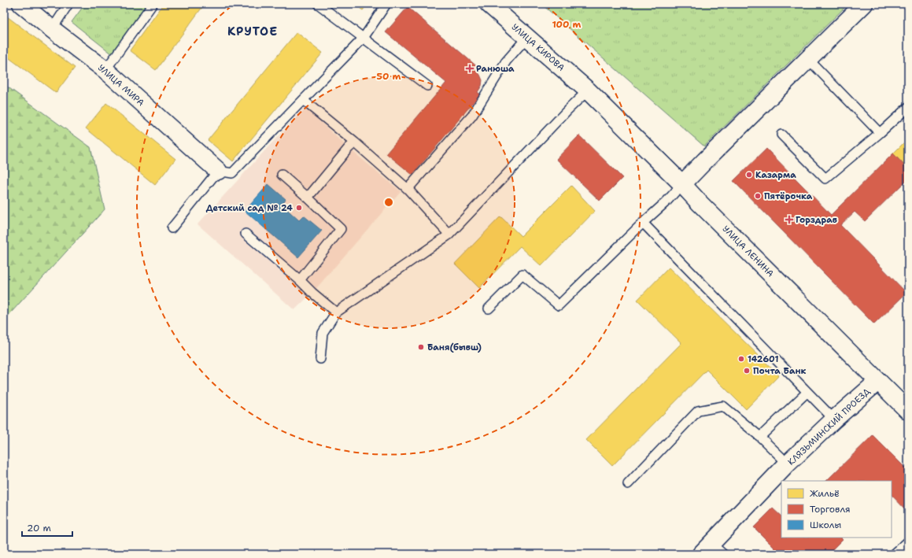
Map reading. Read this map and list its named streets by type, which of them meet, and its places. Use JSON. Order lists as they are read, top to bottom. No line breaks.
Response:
{"streets":{"street":["УЛИЦА КИРОВА","УЛИЦА МИРА","УЛИЦА ЛЕНИНА","КЛЯЗЬМИНСКИЙ ПРОЕЗД"]},"crossings":[["УЛИЦА КИРОВА","УЛИЦА ЛЕНИНА"],["УЛИЦА ЛЕНИНА","КЛЯЗЬМИНСКИЙ ПРОЕЗД"]],"districts":["КРУТОЕ"],"places":{"health":["Ранюша","Горздрав"],"other":["Казарма","Пятёрочка","Детский сад № 24","Баня(бывш)","142601","Почта Банк"]},"legend":["Жильё","Торговля","Школы"],"scale_bar":"20 m","rings":["100 m","50 m"]}
